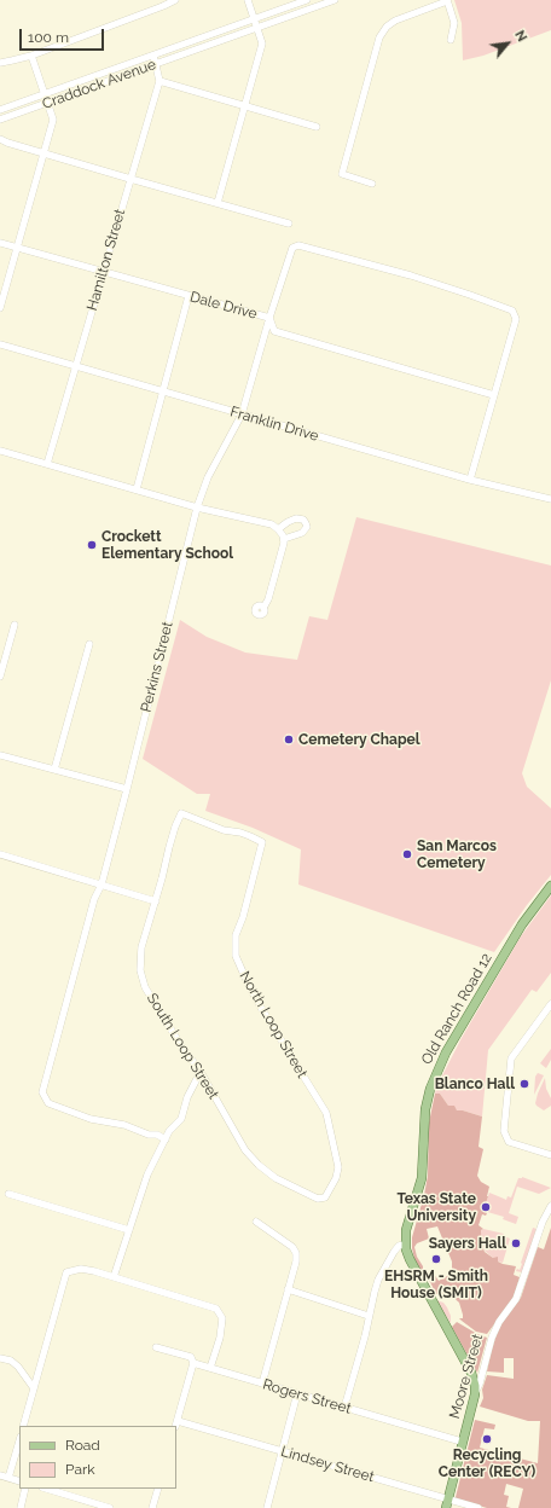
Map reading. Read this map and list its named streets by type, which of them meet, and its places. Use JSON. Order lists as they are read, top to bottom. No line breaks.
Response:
{"streets":{"main road":["Old Ranch Road 12","Moore Street"],"street":["Craddock Avenue","Hamilton Street","Dale Drive","Franklin Drive","Perkins Street","North Loop Street","South Loop Street","Rogers Street","Lindsey Street"]},"crossings":[["Craddock Avenue","Hamilton Street"],["Hamilton Street","Dale Drive"],["Hamilton Street","Franklin Drive"],["Dale Drive","Perkins Street"],["Franklin Drive","Perkins Street"],["North Loop Street","South Loop Street"],["Moore Street","Rogers Street"],["Moore Street","Lindsey Street"]],"places":["Crockett Elementary School","Cemetery Chapel","San Marcos Cemetery","Blanco Hall","Texas State University","Sayers Hall","EHSRM - Smith House (SMIT)","Recycling Center (RECY)"],"legend":["Road","Park"],"scale_bar":"100 m","north":"top right"}
